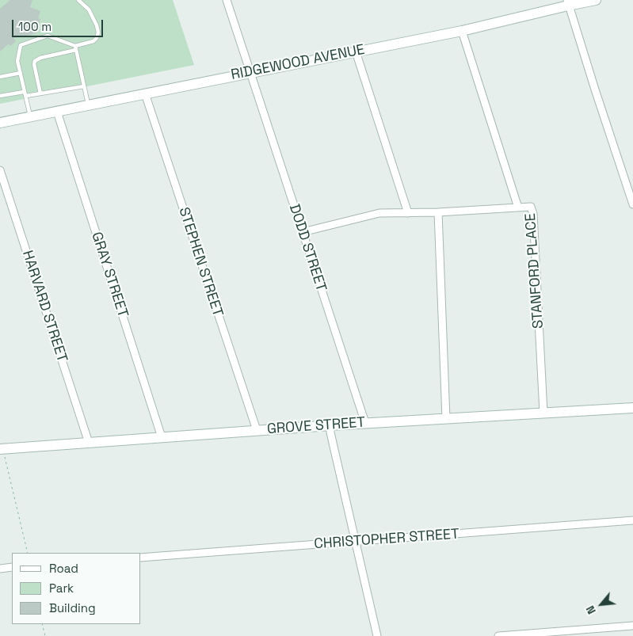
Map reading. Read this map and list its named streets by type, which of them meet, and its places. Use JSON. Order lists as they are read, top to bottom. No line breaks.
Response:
{"streets":{"main road":["RIDGEWOOD AVENUE","GROVE STREET"],"street":["DODD STREET","STEPHEN STREET","STANFORD PLACE","GRAY STREET","HARVARD STREET","CHRISTOPHER STREET"]},"crossings":[["RIDGEWOOD AVENUE","DODD STREET"],["RIDGEWOOD AVENUE","STEPHEN STREET"],["RIDGEWOOD AVENUE","STANFORD PLACE"],["RIDGEWOOD AVENUE","GRAY STREET"],["DODD STREET","GROVE STREET"],["STEPHEN STREET","GROVE STREET"],["STANFORD PLACE","GROVE STREET"],["GRAY STREET","GROVE STREET"],["HARVARD STREET","GROVE STREET"]],"legend":["Road","Park","Building"],"scale_bar":"100 m","north":"bottom left"}
